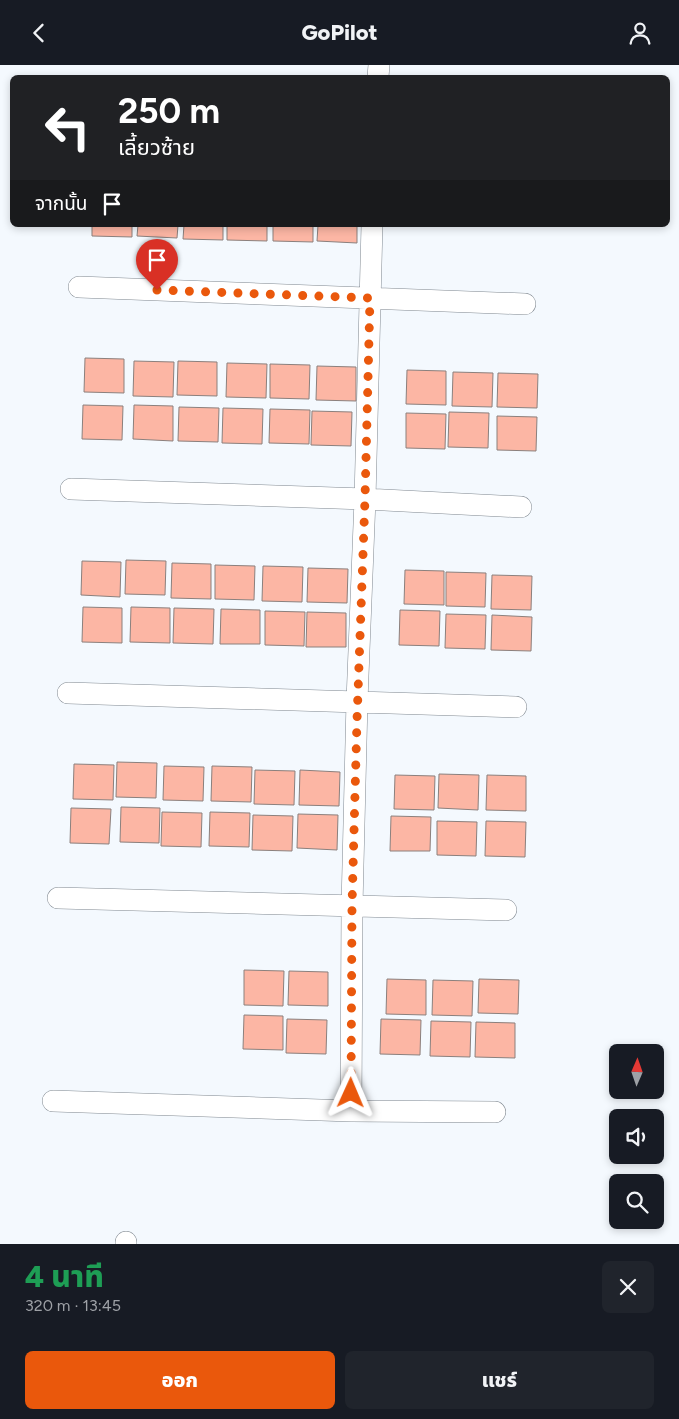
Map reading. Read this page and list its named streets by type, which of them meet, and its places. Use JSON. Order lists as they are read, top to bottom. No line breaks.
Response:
{"north":"top","page":{"header":"GoPilot","turn":["250 m","เลี้ยวซ้าย"],"then":"จากนั้น","heading":["4 นาที","320 m · 13:45"],"buttons":["ออก","แชร์"]}}
